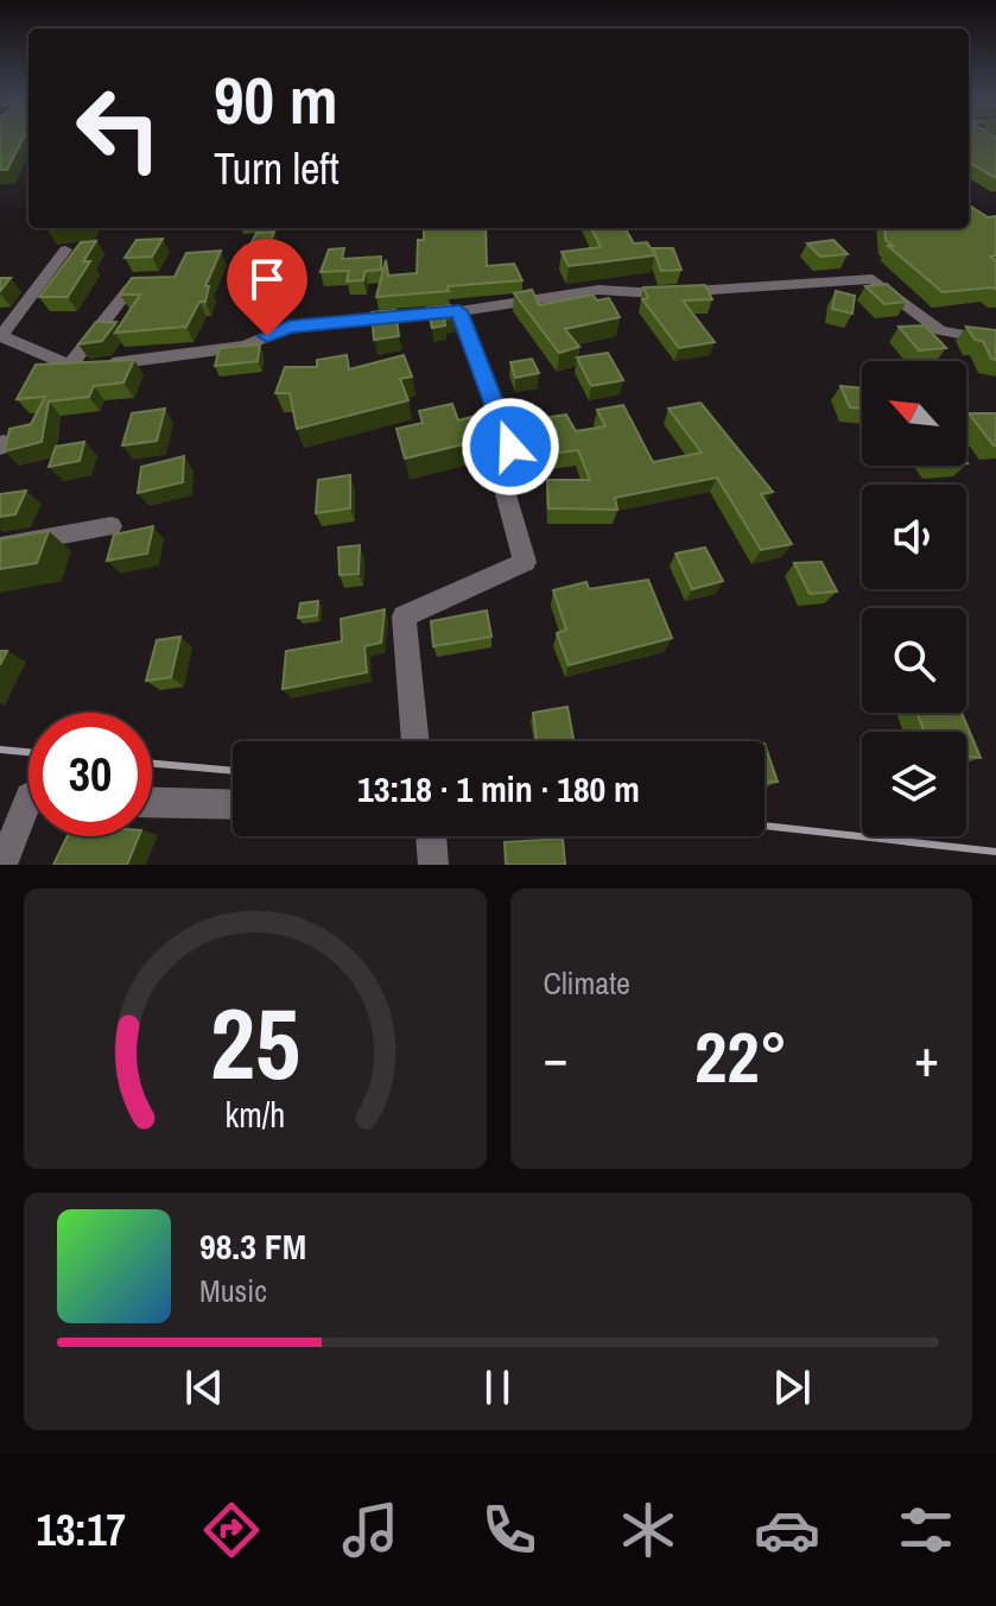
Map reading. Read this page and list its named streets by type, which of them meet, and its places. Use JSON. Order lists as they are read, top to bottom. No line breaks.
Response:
{"north":"top left","page":{"turn":["90 m","Turn left"],"limit":"30","trip":"13:18 · 1 min · 180 m","tile":"Climate","heat":["−","22°","+"],"song":["98.3 FM","Music"],"tabs":"13:17","gauge":["25","km/h"]}}
